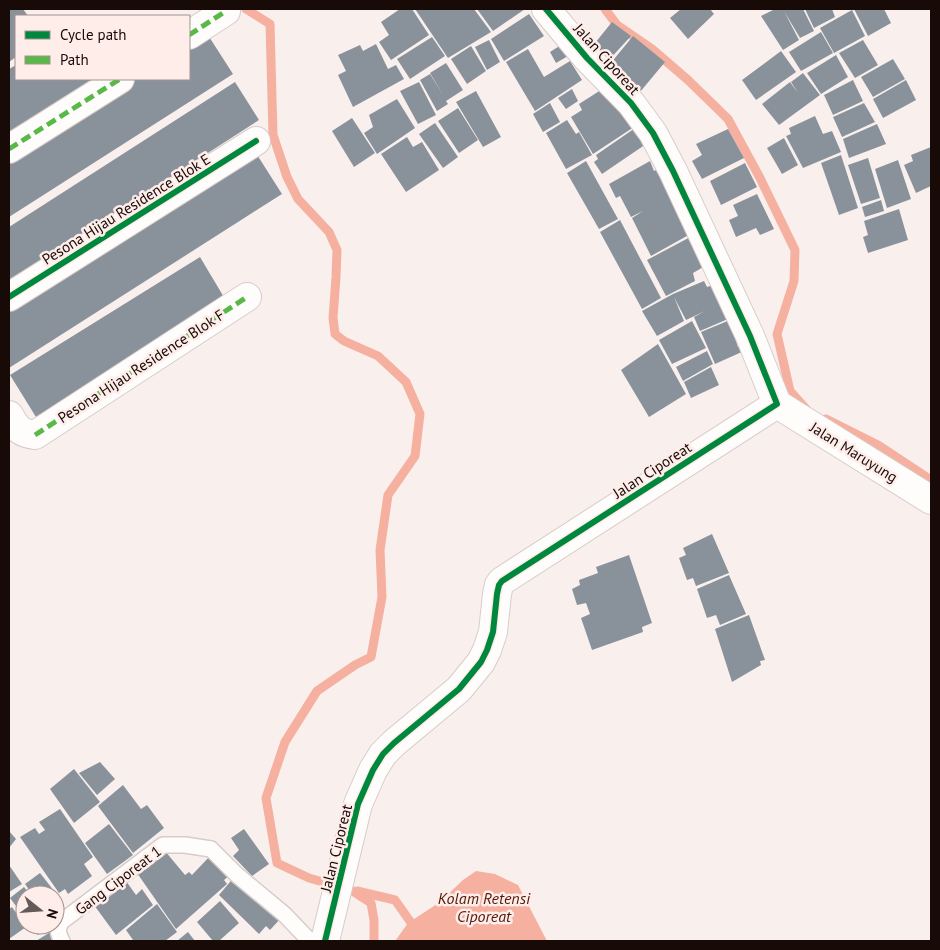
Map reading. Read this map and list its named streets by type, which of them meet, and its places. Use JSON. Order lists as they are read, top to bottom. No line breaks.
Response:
{"streets":{"street":["Jalan Ciporeat","Pesona Hijau Residence Blok E","Pesona Hijau Residence Blok F","Jalan Maruyung"],"lane":["Gang Ciporeat 1"]},"crossings":[["Jalan Ciporeat","Jalan Maruyung"]],"water":["Kolam Retensi Ciporeat"],"legend":["Cycle path","Path"],"north":"right"}
